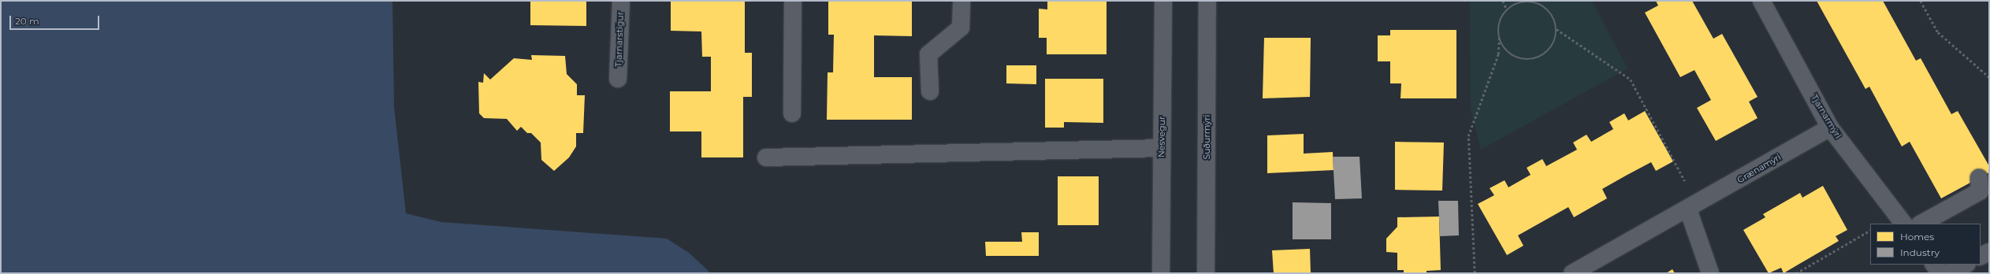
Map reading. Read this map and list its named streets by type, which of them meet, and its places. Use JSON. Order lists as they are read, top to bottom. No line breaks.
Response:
{"streets":{"street":["Tjarnarstígur","Tjarnarmýri","Nesvegur","Suðurmýri","Grænamýri"]},"crossings":[["Tjarnarmýri","Grænamýri"]],"legend":["Homes","Industry"],"scale_bar":"20 m"}
